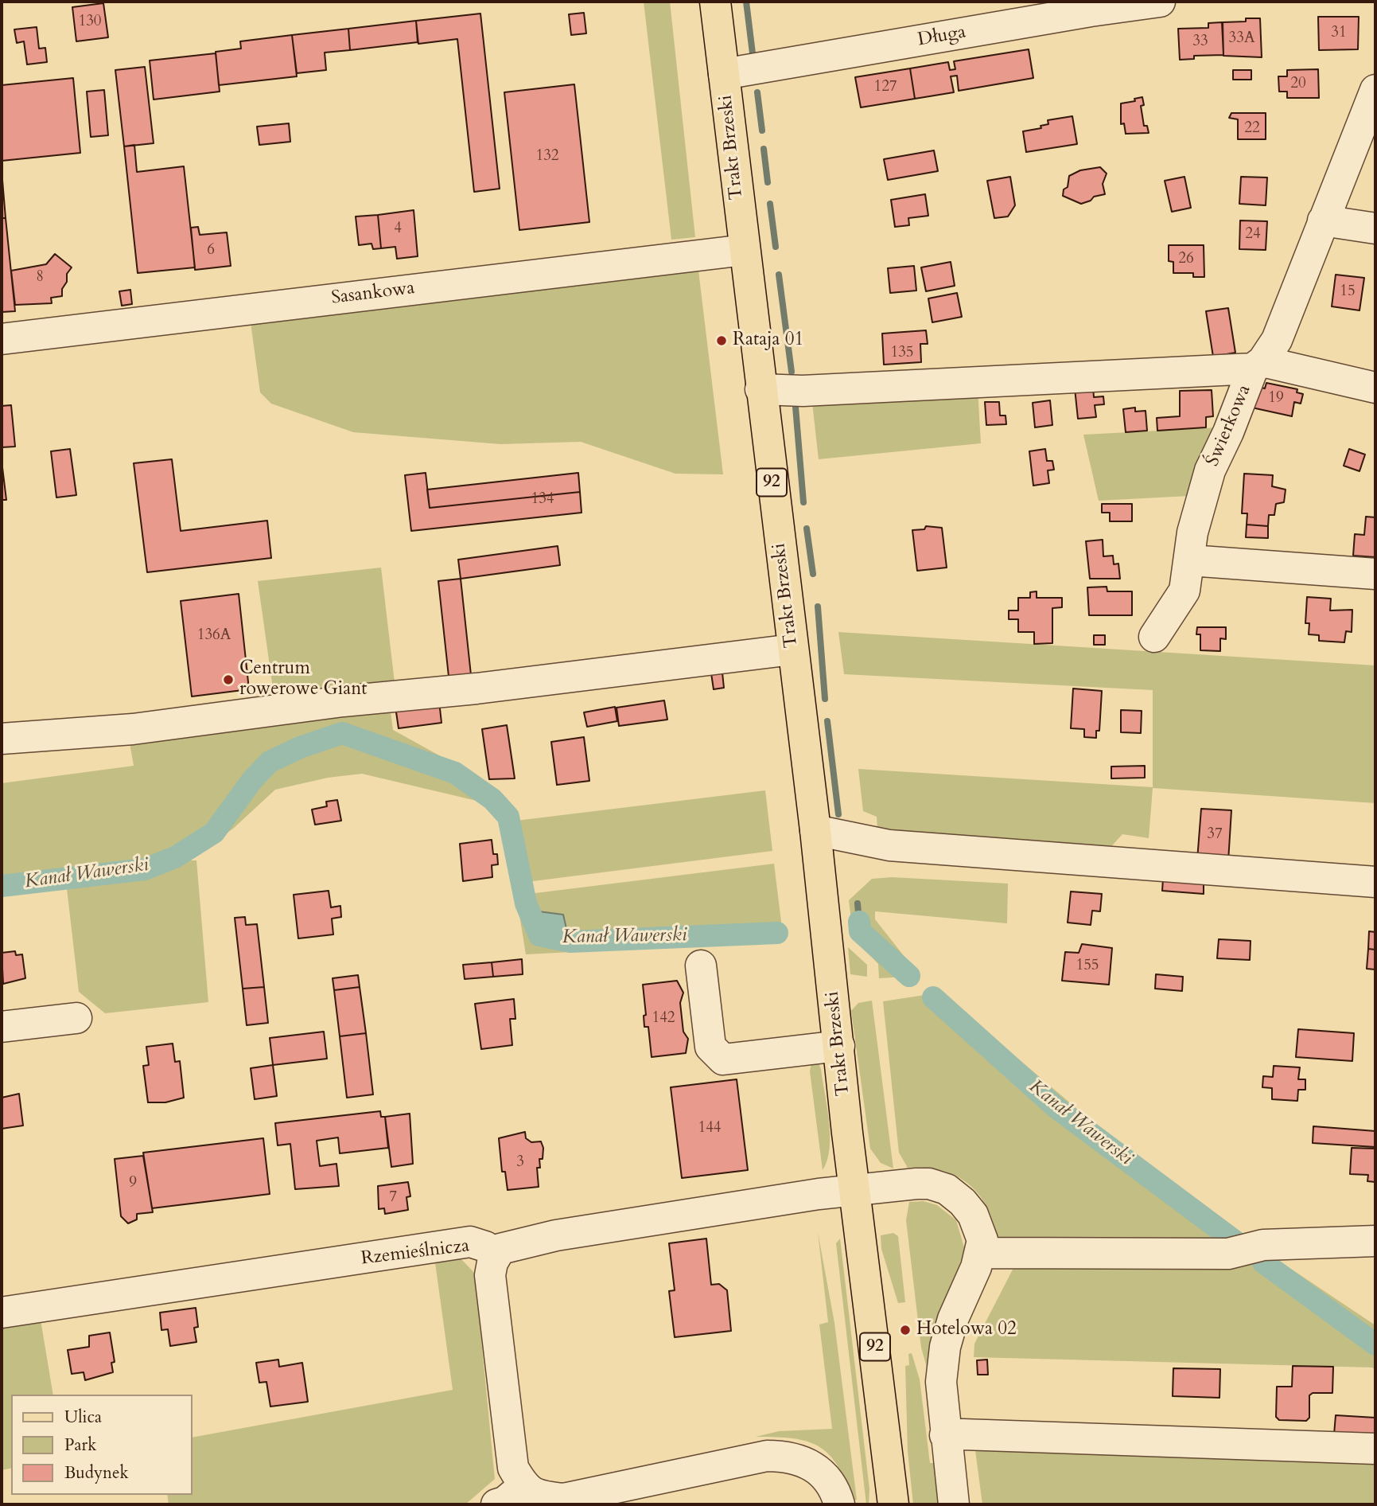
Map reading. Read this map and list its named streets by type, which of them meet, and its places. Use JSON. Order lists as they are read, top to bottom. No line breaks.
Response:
{"streets":{"main road":["Trakt Brzeski","92"],"street":["Długa","Sasankowa","Świerkowa","Rzemieślnicza"]},"crossings":[["Długa","Trakt Brzeski"],["Trakt Brzeski","Sasankowa"],["Trakt Brzeski","Rzemieślnicza"]],"water":["Kanał Wawerski"],"places":["Rataja 01","Centrum rowerowe Giant","Hotelowa 02"],"house_numbers":["130","31","33A","33","20","127","22","132","4","24","6","26","8","15","135","19","134","136A","37","155","142","144","3","9","7"],"legend":["Ulica","Park","Budynek"]}
